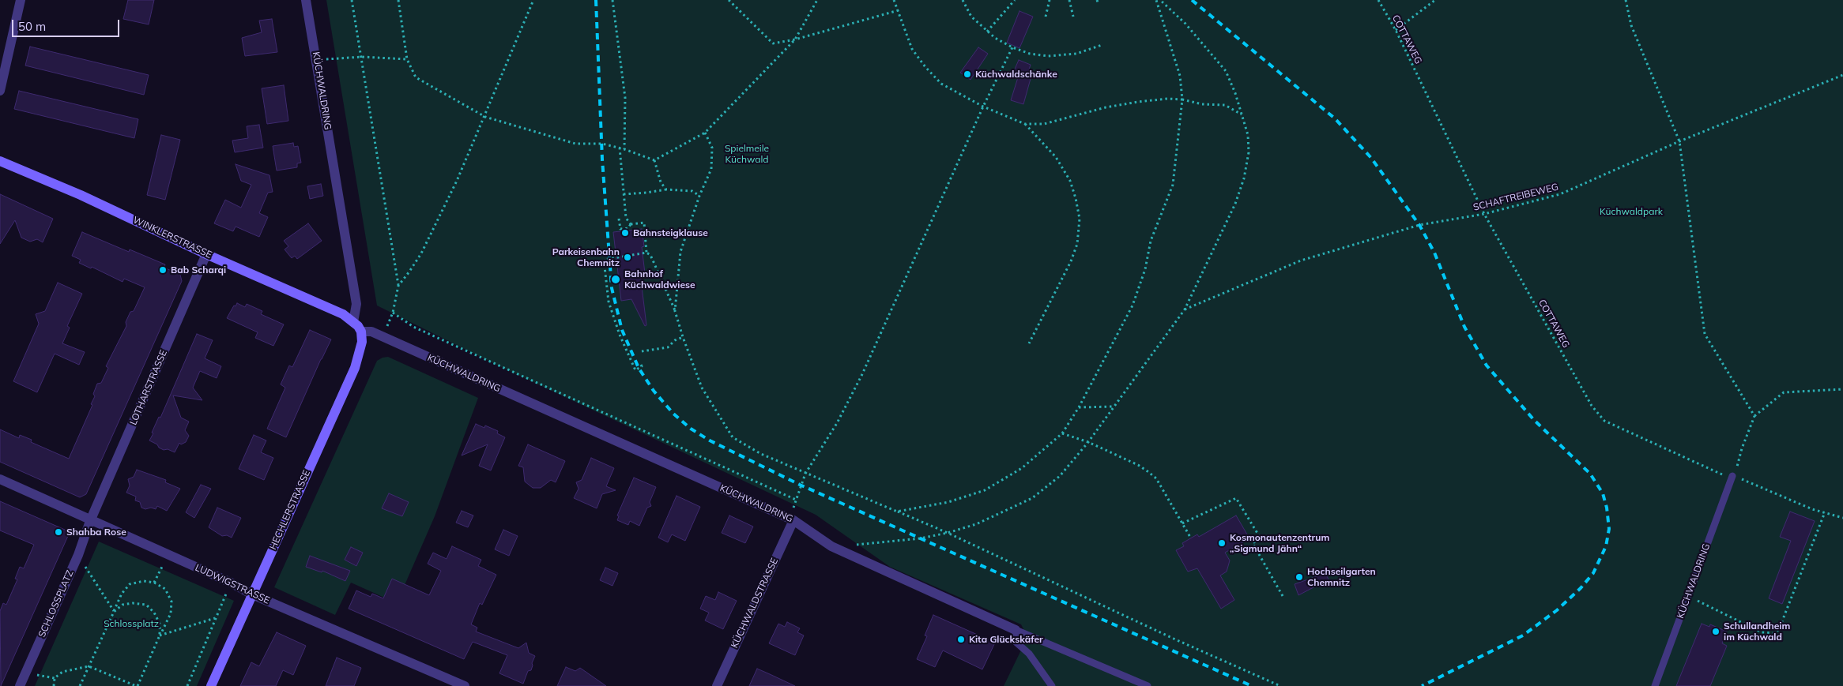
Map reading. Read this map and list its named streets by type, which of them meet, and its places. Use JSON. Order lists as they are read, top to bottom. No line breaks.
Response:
{"streets":{"main road":["WINKLERSTRASSE","HECHLERSTRASSE"],"street":["KÜCHWALDRING","LOTHARSTRASSE","LUDWIGSTRASSE","KÜCHWALDSTRASSE","SCHLOSSPLATZ"],"path":["COTTAWEG","SCHAFTREIBEWEG"]},"crossings":[["COTTAWEG","KÜCHWALDRING"],["COTTAWEG","SCHAFTREIBEWEG"],["KÜCHWALDRING","WINKLERSTRASSE"],["KÜCHWALDRING","HECHLERSTRASSE"],["KÜCHWALDRING","KÜCHWALDSTRASSE"],["WINKLERSTRASSE","LOTHARSTRASSE"],["WINKLERSTRASSE","HECHLERSTRASSE"],["LOTHARSTRASSE","LUDWIGSTRASSE"],["LOTHARSTRASSE","SCHLOSSPLATZ"],["HECHLERSTRASSE","LUDWIGSTRASSE"],["LUDWIGSTRASSE","SCHLOSSPLATZ"]],"parks":["Spielmeile Küchwald","Küchwaldpark","Schlossplatz"],"places":["Küchwaldschänke","Bahnsteigklause","Parkeisenbahn Chemnitz","Bab Scharqi","Bahnhof Küchwaldwiese","Shahba Rose","Kosmonautenzentrum „Sigmund Jähn“","Hochseilgarten Chemnitz","Schullandheim im Küchwald","Kita Glückskäfer"],"scale_bar":"50 m"}
